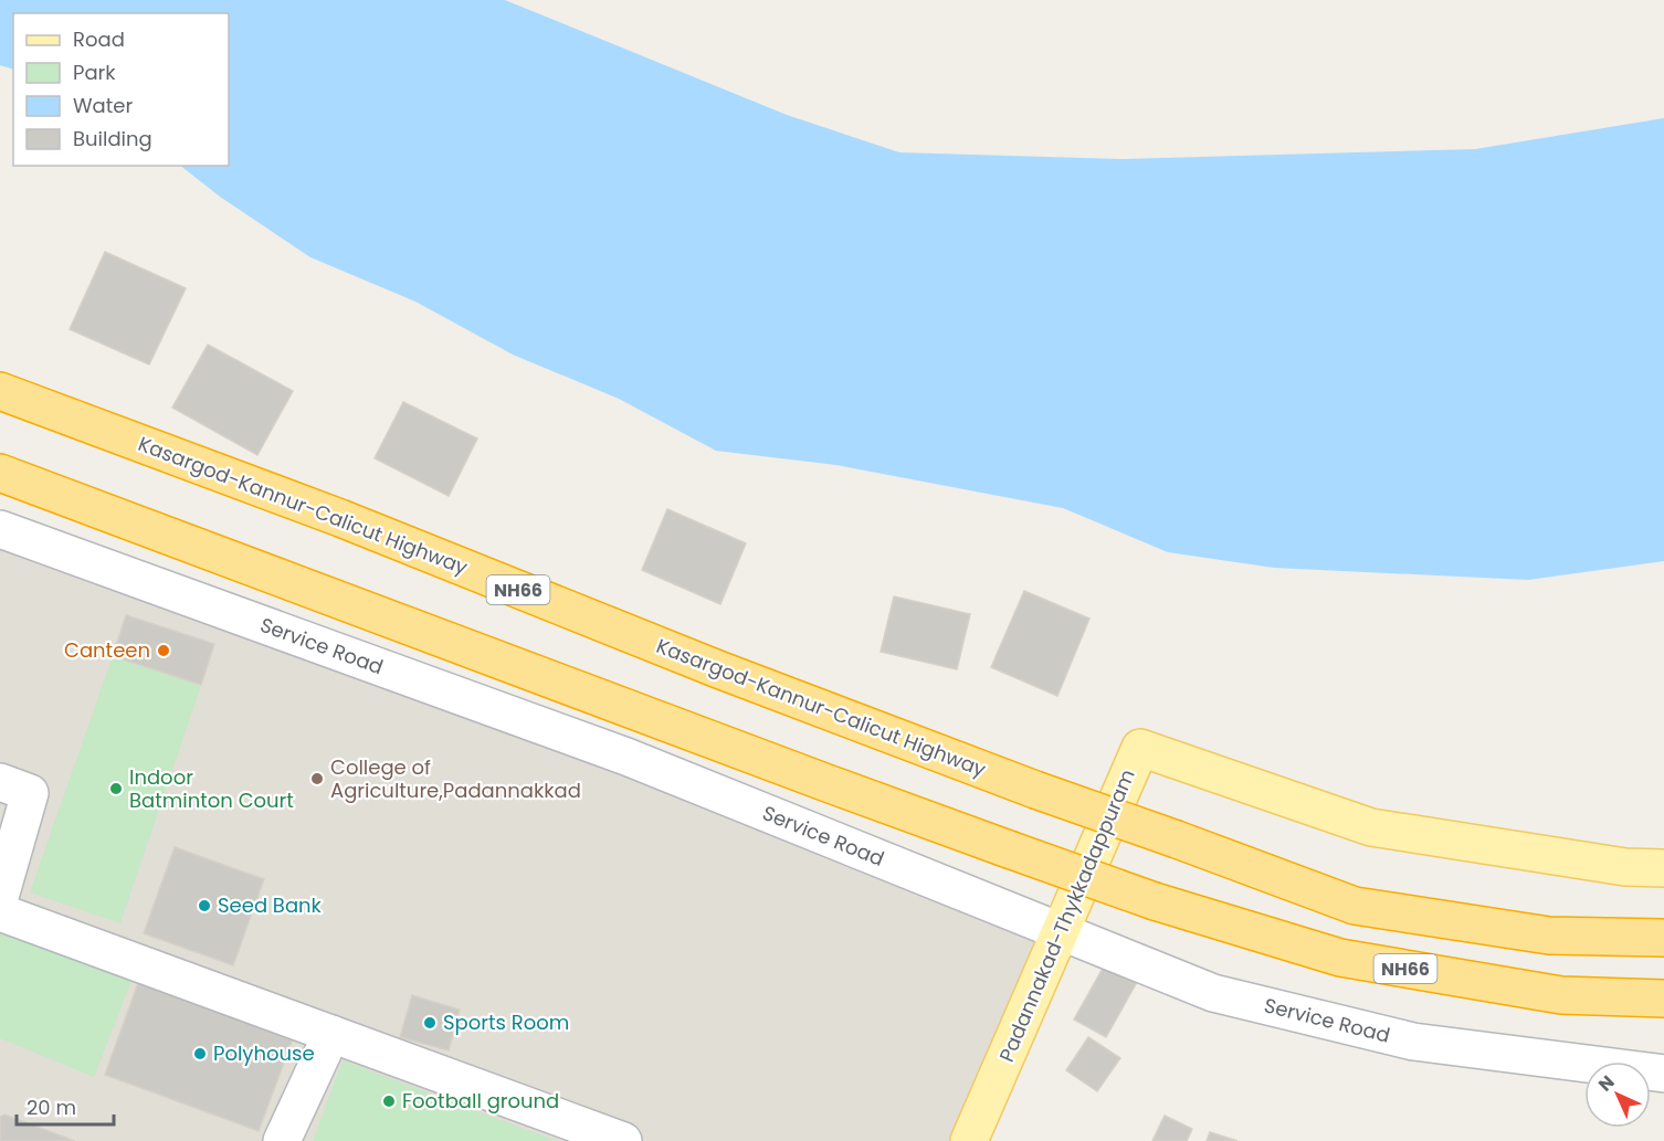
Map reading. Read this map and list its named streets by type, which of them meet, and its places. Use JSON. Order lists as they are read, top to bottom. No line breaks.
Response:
{"streets":{"highway":["Kasargod-Kannur-Calicut Highway","NH66"],"main road":["Padannakad-Thykkadappuram"],"street":["Service Road"]},"crossings":[["Service Road","Padannakad-Thykkadappuram"]],"places":["Canteen","College of Agriculture,Padannakkad","Indoor Batminton Court","Seed Bank","Sports Room","Polyhouse","Football ground"],"legend":["Road","Park","Water","Building"],"scale_bar":"20 m","north":"top left"}
